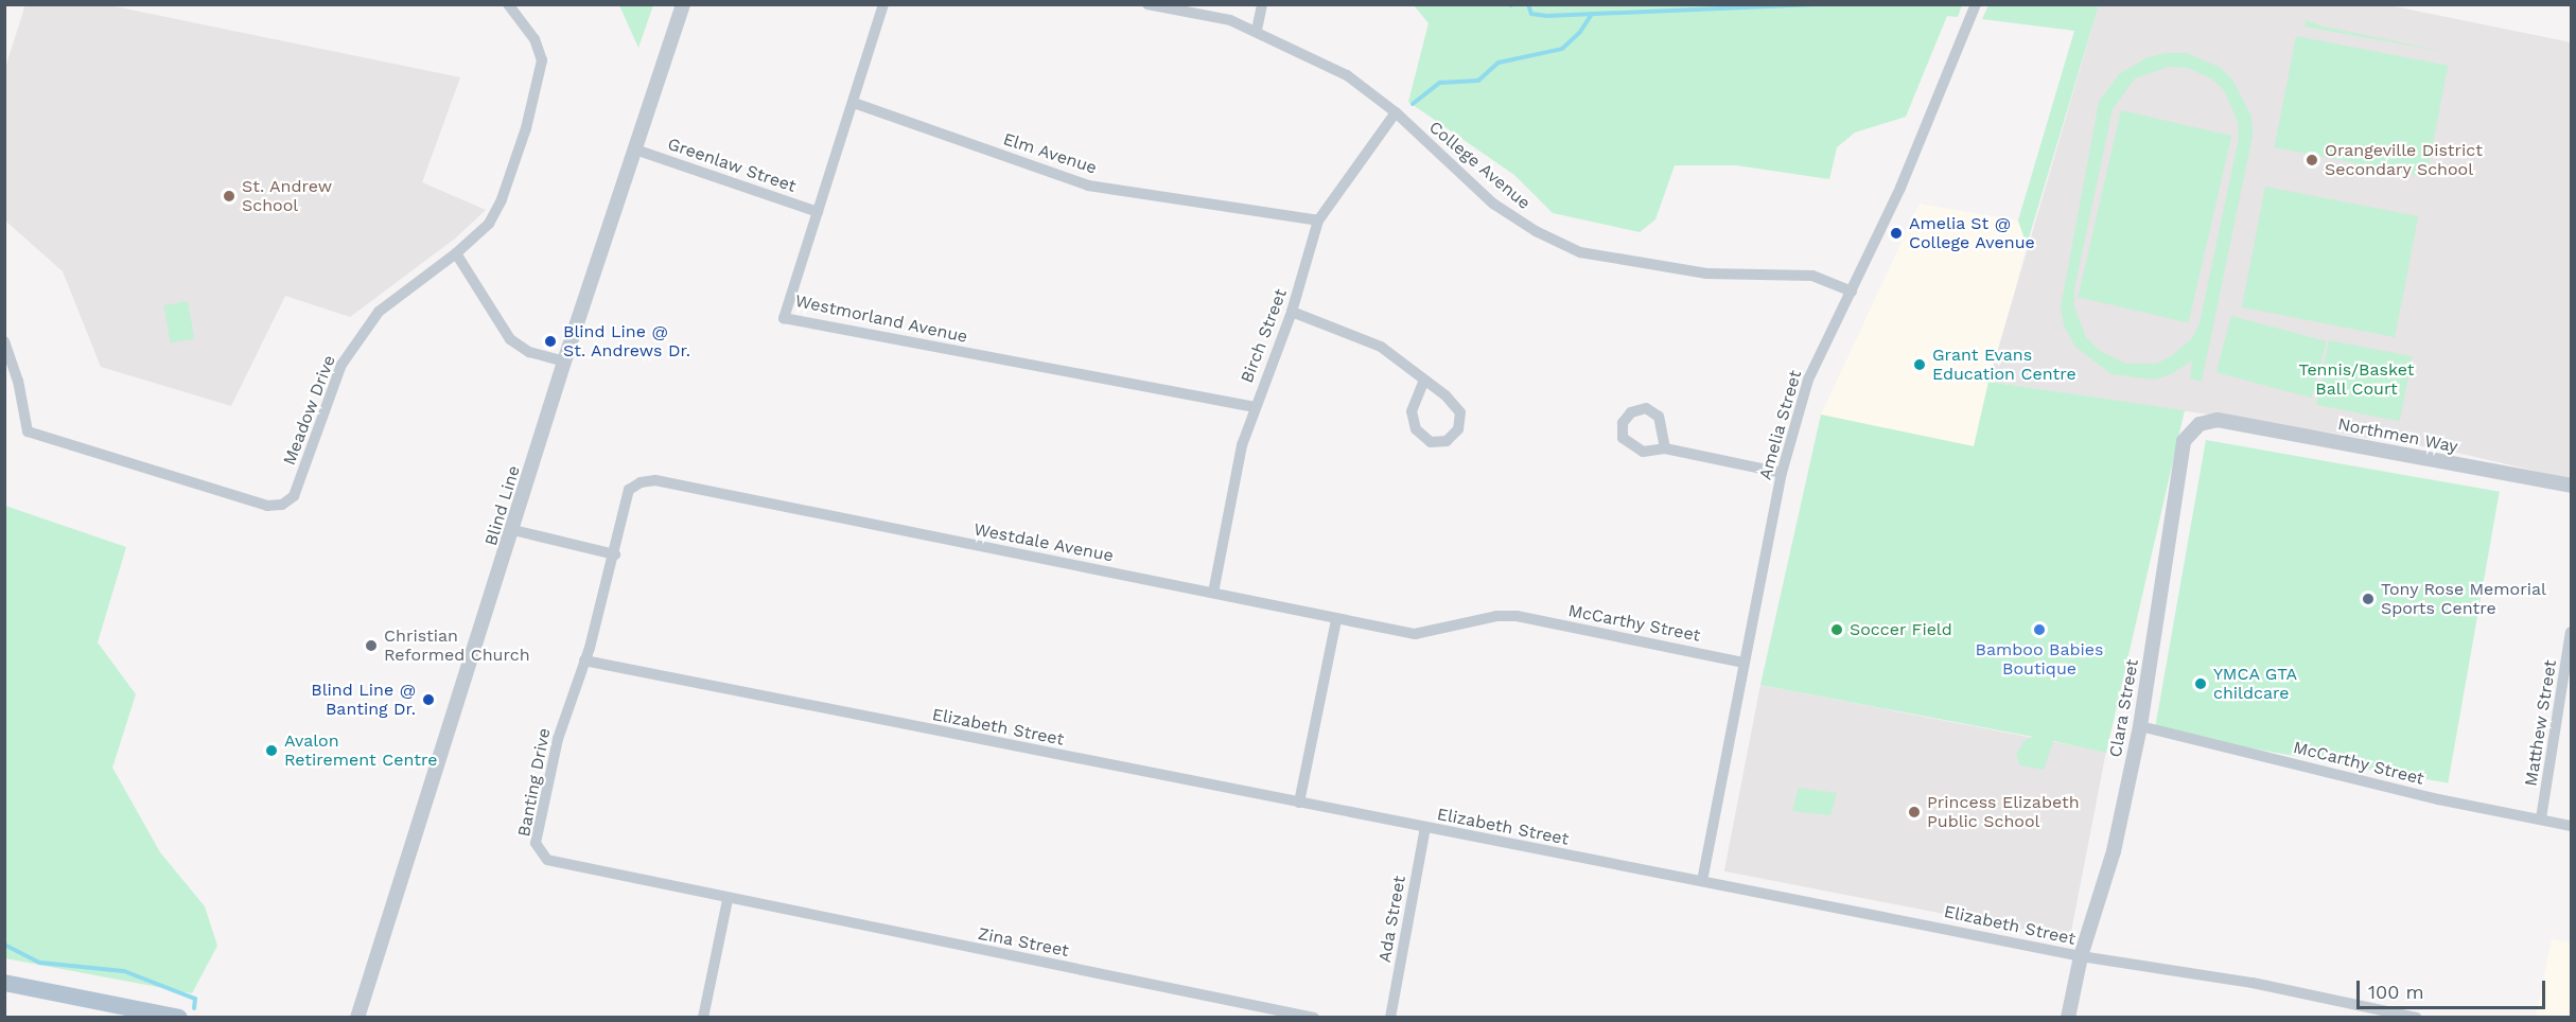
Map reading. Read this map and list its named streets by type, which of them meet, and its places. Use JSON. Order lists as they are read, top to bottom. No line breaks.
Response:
{"streets":{"street":["Elm Avenue","Greenlaw Street","College Avenue","Westmorland Avenue","Birch Street","Meadow Drive","Amelia Street","Northmen Way","Blind Line","Westdale Avenue","McCarthy Street","Clara Street","Matthew Street","Elizabeth Street","Banting Drive","Ada Street","Zina Street"]},"crossings":[["Elm Avenue","Westmorland Avenue"],["Elm Avenue","Birch Street"],["Greenlaw Street","Westmorland Avenue"],["Greenlaw Street","Blind Line"],["College Avenue","Birch Street"],["College Avenue","Amelia Street"],["Westmorland Avenue","Birch Street"],["Birch Street","Westdale Avenue"],["Amelia Street","McCarthy Street"],["Amelia Street","Elizabeth Street"],["Northmen Way","Clara Street"],["Westdale Avenue","McCarthy Street"],["Westdale Avenue","Banting Drive"],["McCarthy Street","Clara Street"],["McCarthy Street","Matthew Street"],["Clara Street","Elizabeth Street"],["Elizabeth Street","Banting Drive"],["Elizabeth Street","Ada Street"],["Banting Drive","Zina Street"]],"parks":["Tennis/Basket Ball Court"],"places":["Orangeville District Secondary School","St. Andrew School","Amelia St @ College Avenue","Blind Line @ St. Andrews Dr.","Grant Evans Education Centre","Tony Rose Memorial Sports Centre","Soccer Field","Bamboo Babies Boutique","Christian Reformed Church","YMCA GTA childcare","Blind Line @ Banting Dr.","Avalon Retirement Centre","Princess Elizabeth Public School"],"scale_bar":"100 m"}
